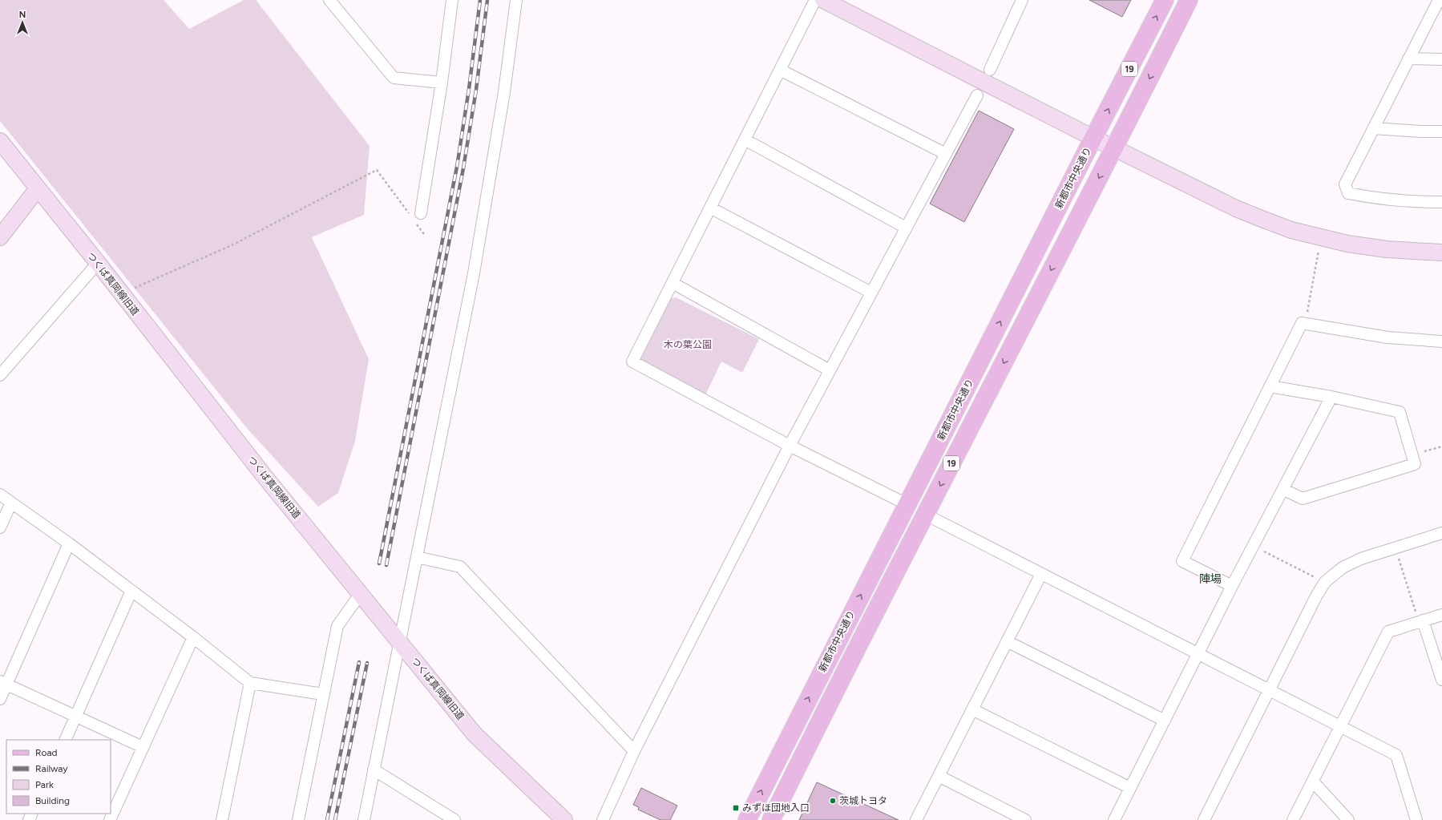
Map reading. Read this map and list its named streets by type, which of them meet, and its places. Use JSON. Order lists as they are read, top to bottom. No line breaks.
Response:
{"streets":{"main road":["19","新都市中央通り"],"street":["つくば真岡線旧道"]},"districts":["陣場"],"parks":["木の葉公園"],"places":{"other":["茨城トヨタ"],"transit":["みずほ団地入口"]},"legend":["Road","Railway","Park","Building"],"north":"top"}
